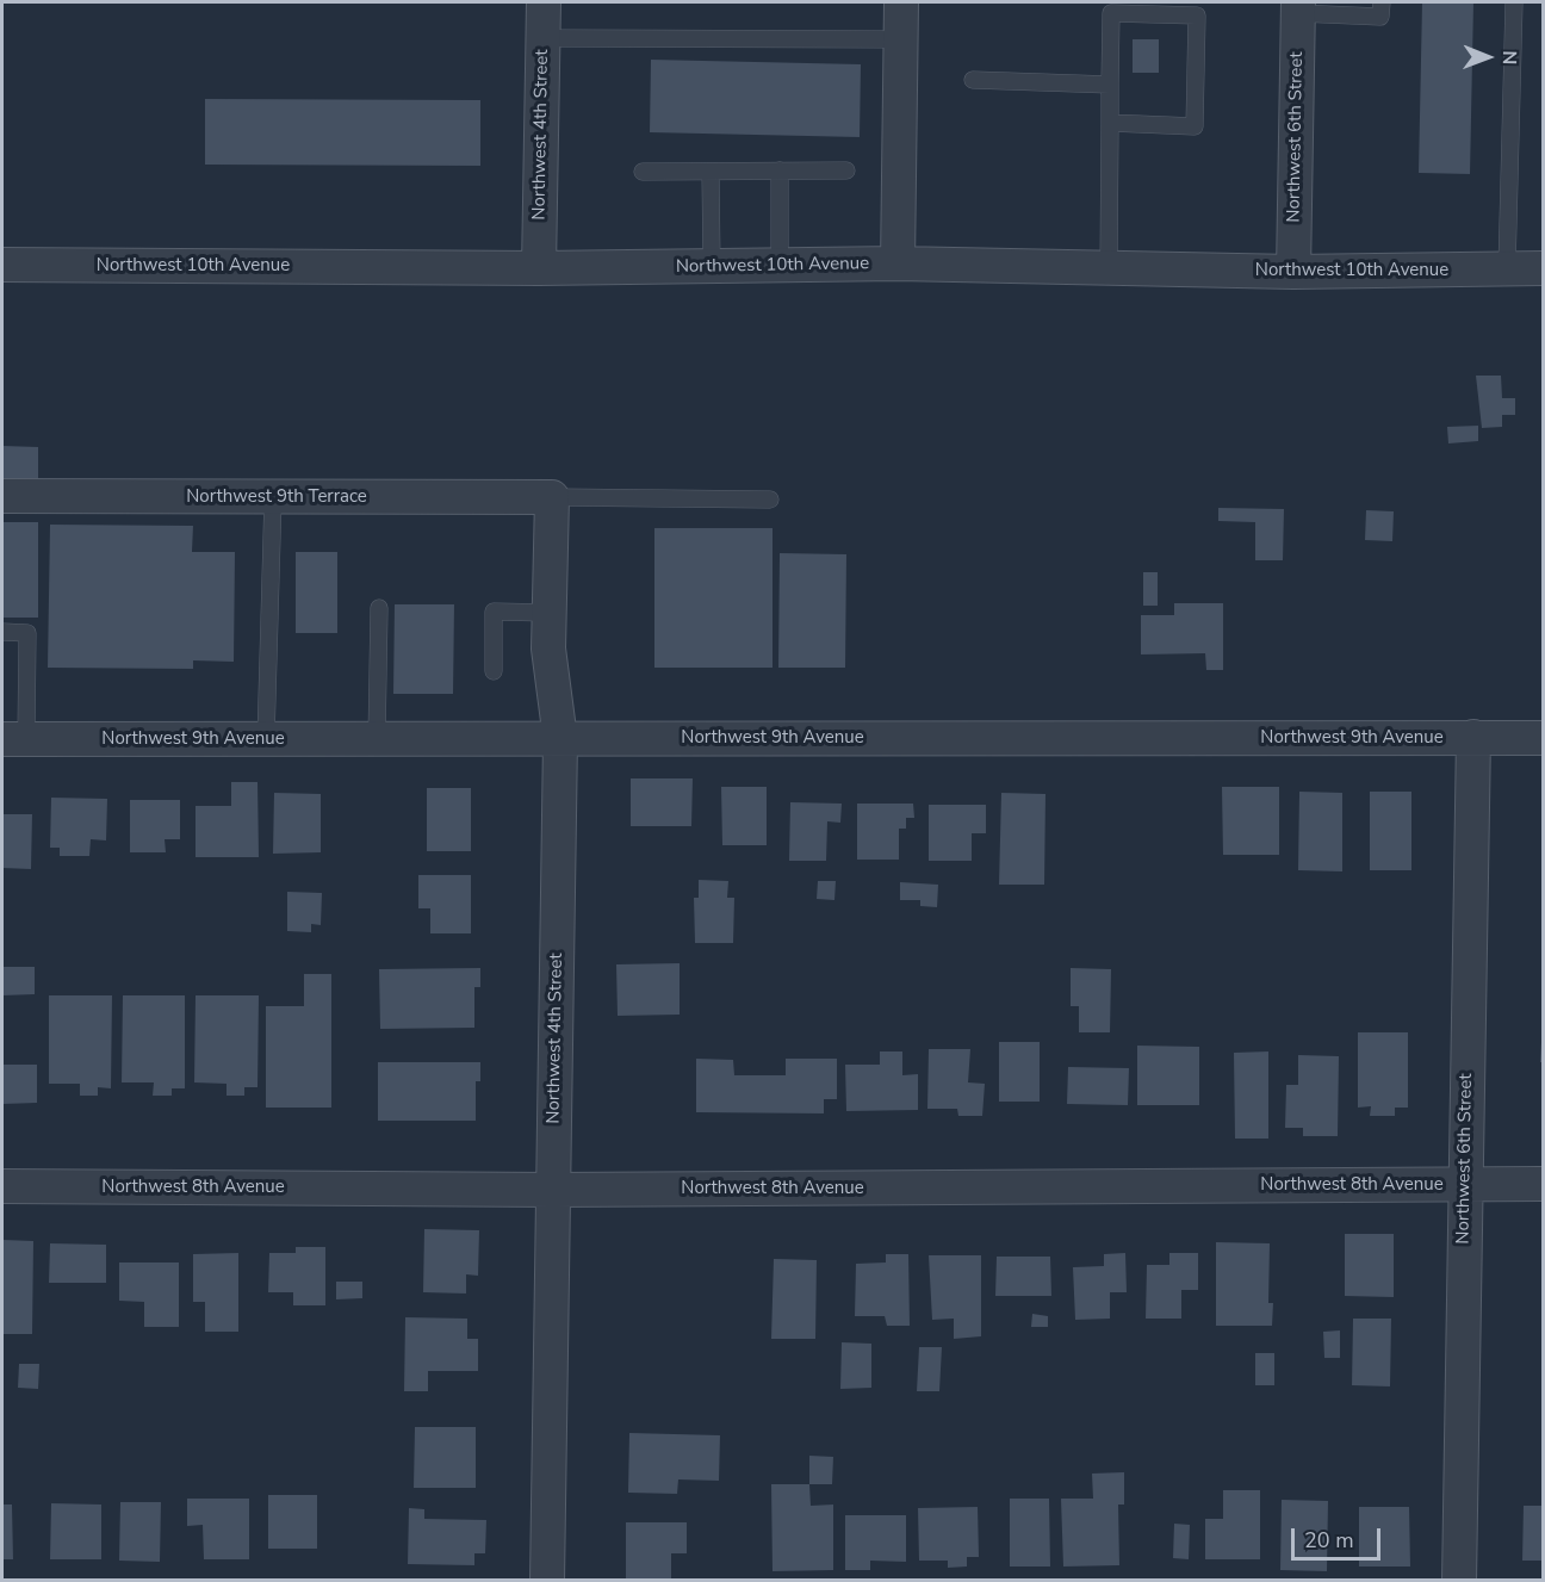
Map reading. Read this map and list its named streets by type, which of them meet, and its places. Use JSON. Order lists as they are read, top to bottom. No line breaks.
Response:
{"streets":{"street":["Northwest 4th Street","Northwest 6th Street","Northwest 10th Avenue","Northwest 9th Terrace","Northwest 9th Avenue","Northwest 8th Avenue"]},"crossings":[["Northwest 4th Street","Northwest 10th Avenue"],["Northwest 4th Street","Northwest 9th Terrace"],["Northwest 4th Street","Northwest 9th Avenue"],["Northwest 4th Street","Northwest 8th Avenue"],["Northwest 6th Street","Northwest 10th Avenue"],["Northwest 6th Street","Northwest 9th Avenue"],["Northwest 6th Street","Northwest 8th Avenue"]],"scale_bar":"20 m","north":"right"}
